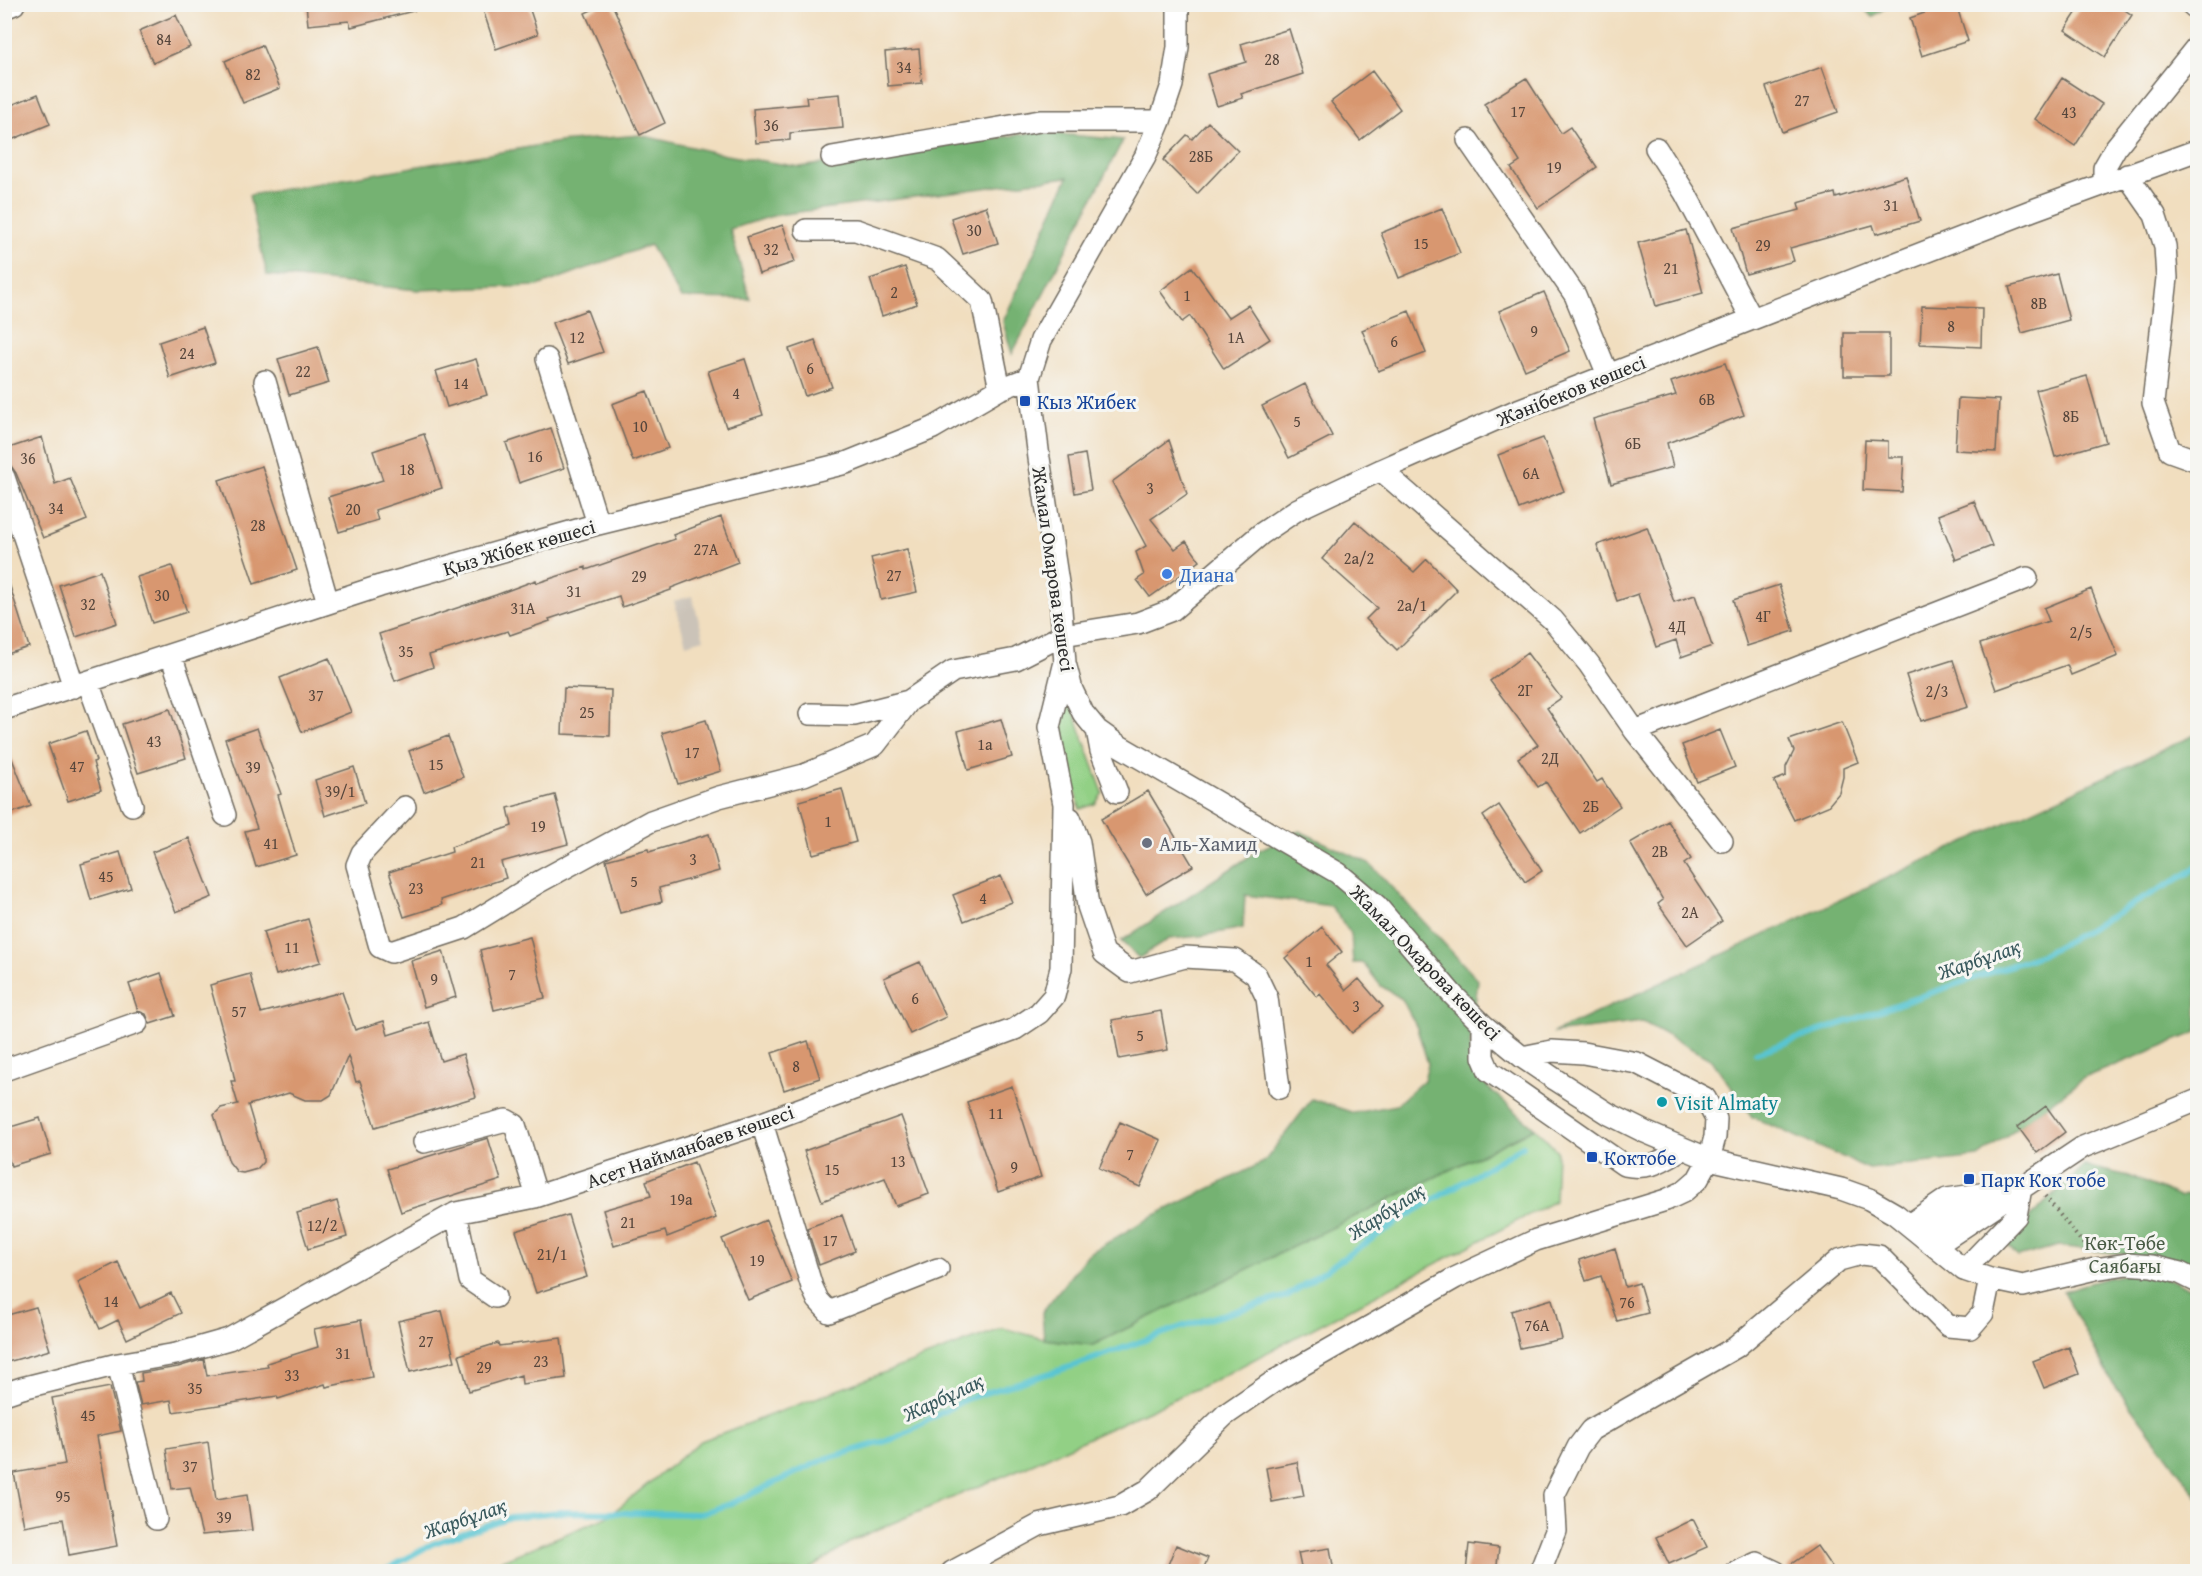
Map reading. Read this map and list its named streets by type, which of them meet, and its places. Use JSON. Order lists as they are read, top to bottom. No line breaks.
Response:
{"streets":{"street":["Жәнібеков көшесі","Қыз Жібек көшесі","Жамал Омарова көшесі","Асет Найманбаев көшесі"]},"crossings":[["Жәнібеков көшесі","Жамал Омарова көшесі"],["Қыз Жібек көшесі","Жамал Омарова көшесі"],["Жамал Омарова көшесі","Асет Найманбаев көшесі"]],"water":["Жарбұлақ"],"parks":["Көк-Төбе Саябағы"],"places":{"transit":["Кыз Жибек","Коктобе","Парк Кок тобе"],"other":["Диана","Аль-Хамид","Visit Almaty"]},"house_numbers":["84","28","34","82","27","17","43","36","28Б","19","31","30","15","29","32","21","2","1","8В","8","9","12","1А","6","24","6","22","14","4","6В","8Б","5","10","6Б","16","36","18","6А","3","34","20","28","27А","2а/2","27","29","31","30","32","2а/1","31А","4Г","4Д","2/5","35","2Г","2/3","37","25","43","1а","17","2Д","15","47","39","39/1","2Б","1","19","41","2В","3","21","45","5","23","4","2А","11","1","7","9","6","3","57","5","8","11","7","13","9","15","19а","21","12/2","17","21/1","19","14","76","76А","27","31","23","29","33","35","45","37","95","39"]}
